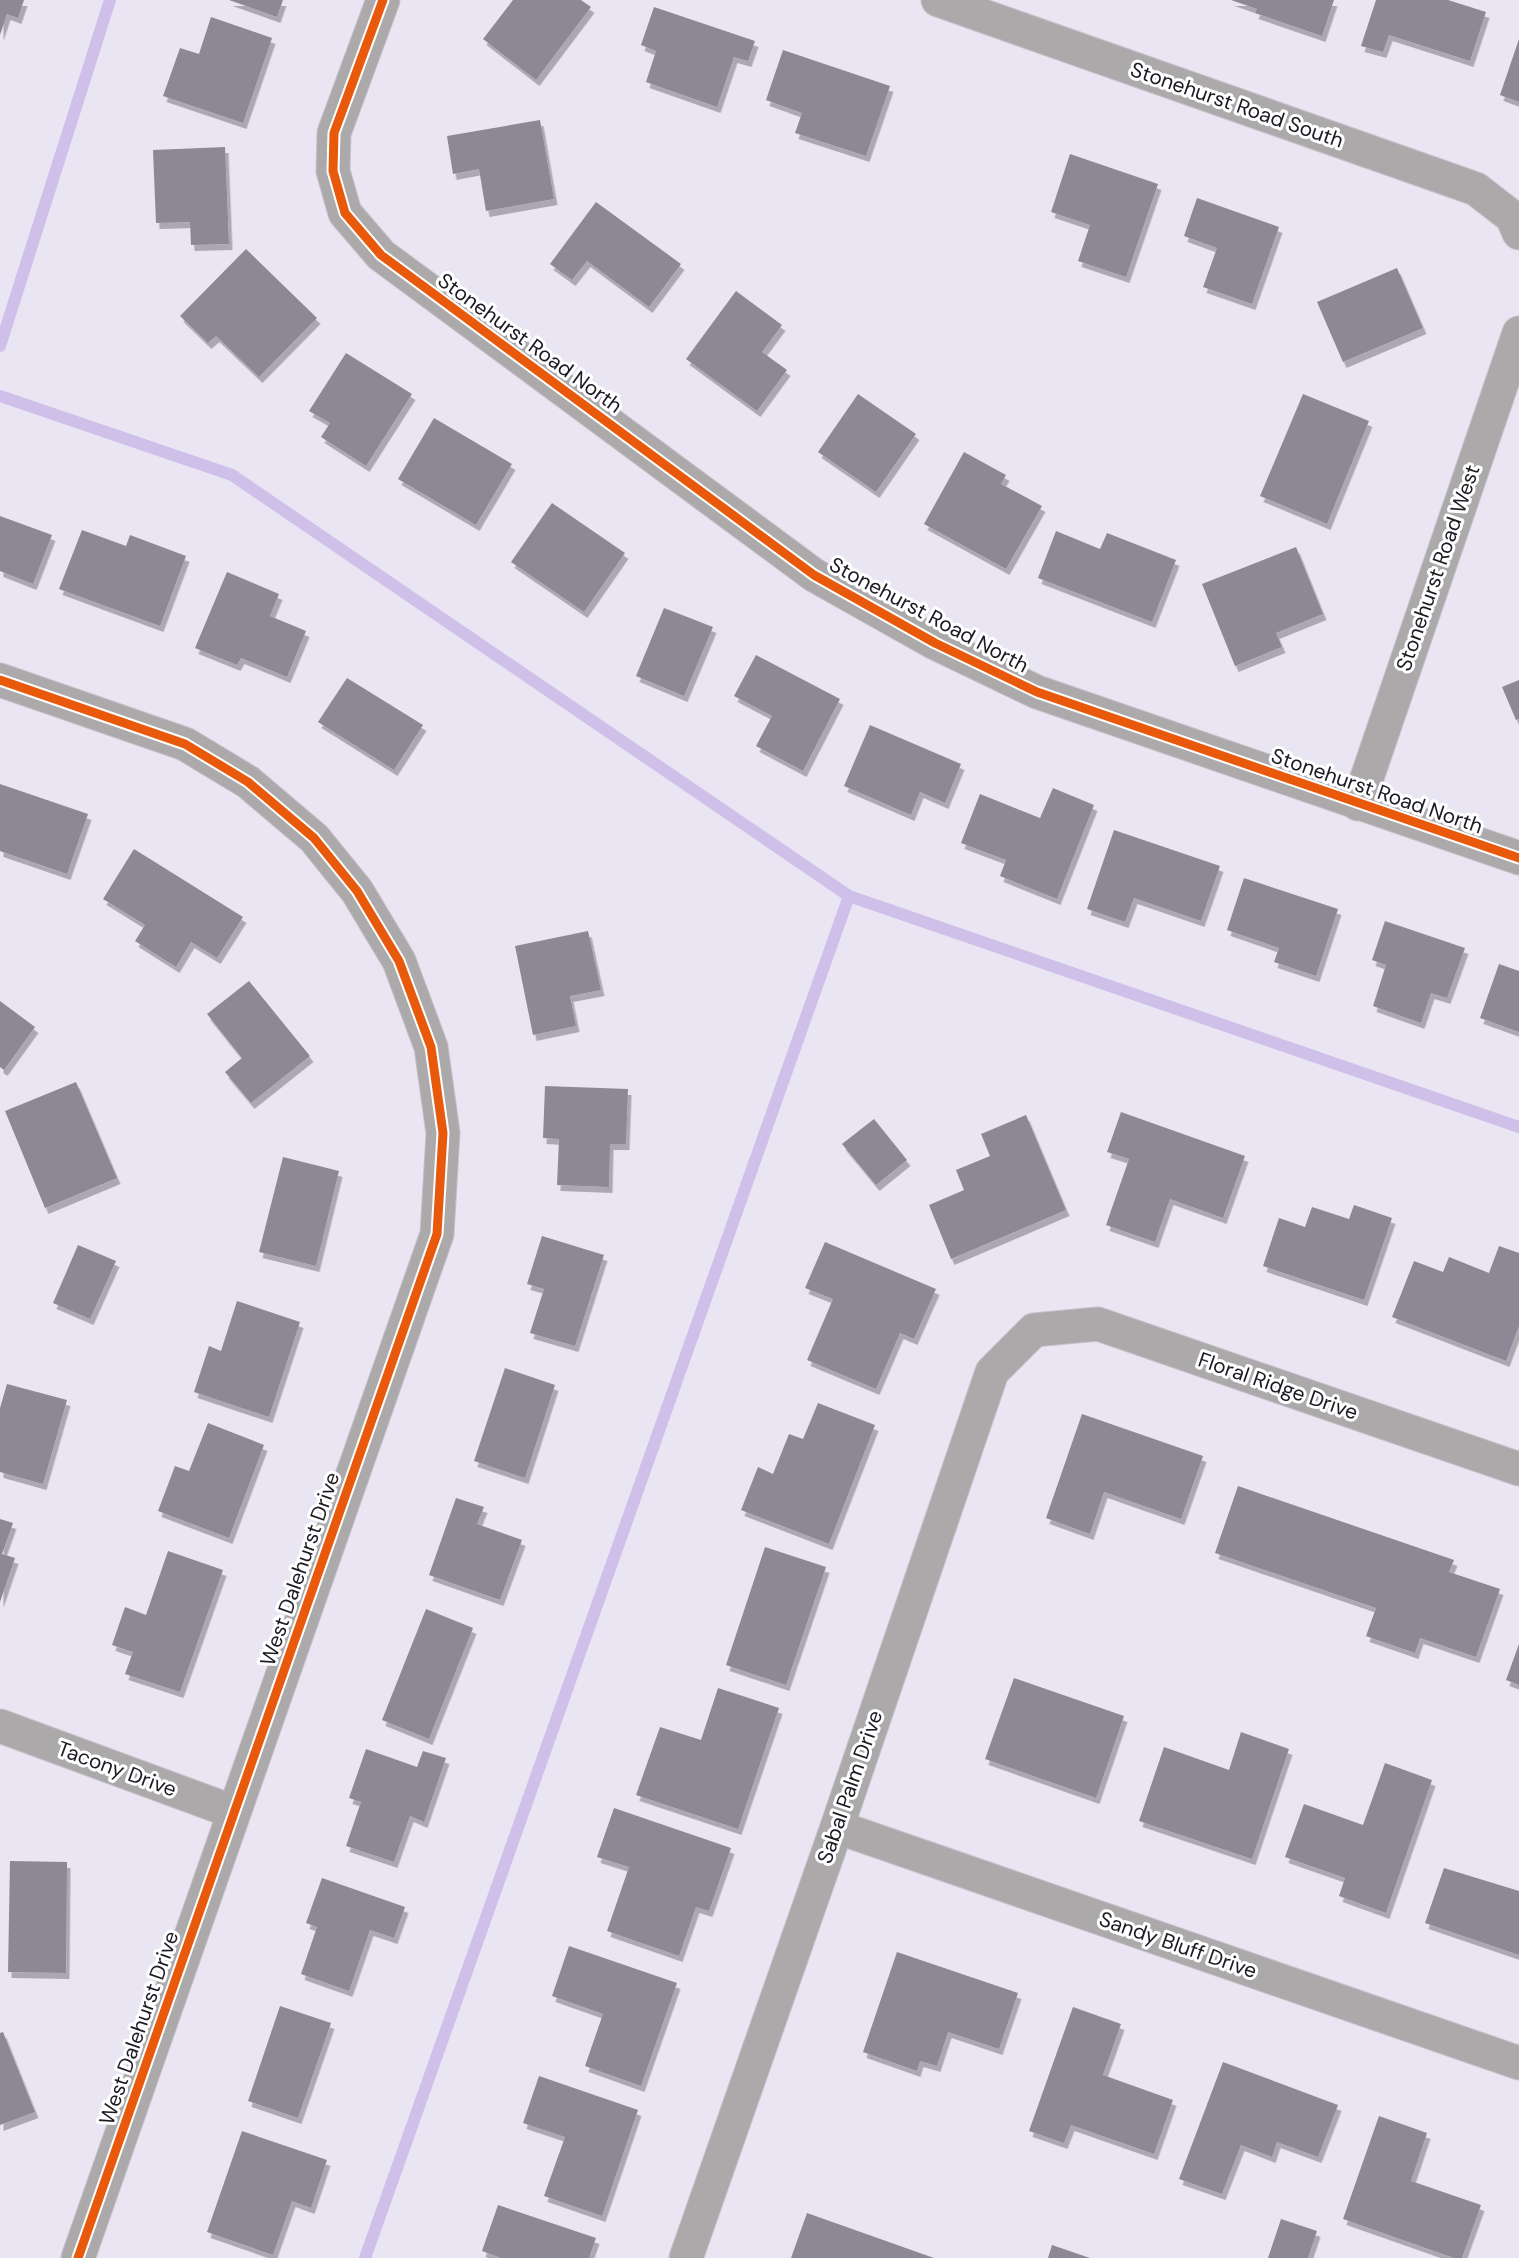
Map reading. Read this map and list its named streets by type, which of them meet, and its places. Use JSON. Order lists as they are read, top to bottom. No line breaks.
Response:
{"streets":{"street":["Stonehurst Road South","Stonehurst Road North","Stonehurst Road West","Floral Ridge Drive","West Dalehurst Drive","Tacony Drive","Sabal Palm Drive","Sandy Bluff Drive"]},"crossings":[["Stonehurst Road North","Stonehurst Road West"],["Floral Ridge Drive","Sabal Palm Drive"],["West Dalehurst Drive","Tacony Drive"],["Sabal Palm Drive","Sandy Bluff Drive"]]}
